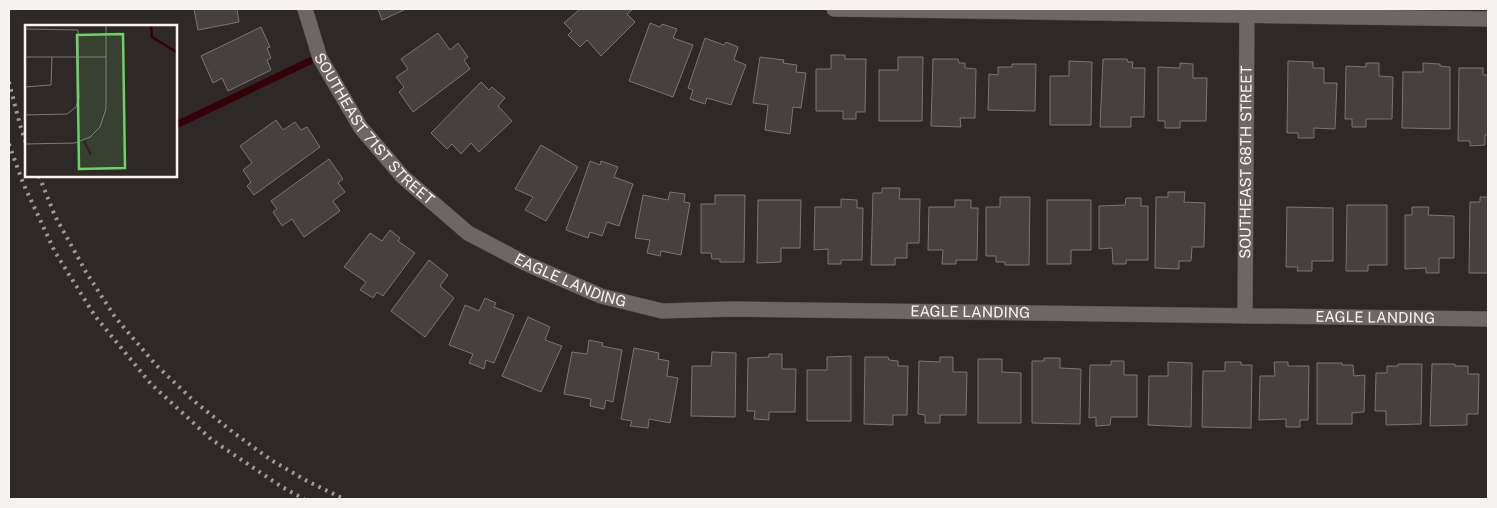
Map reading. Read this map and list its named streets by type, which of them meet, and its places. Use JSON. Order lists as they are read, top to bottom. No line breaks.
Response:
{"streets":{"street":["SOUTHEAST 71ST STREET","SOUTHEAST 68TH STREET","EAGLE LANDING"]},"crossings":[["SOUTHEAST 71ST STREET","EAGLE LANDING"],["SOUTHEAST 68TH STREET","EAGLE LANDING"]]}
